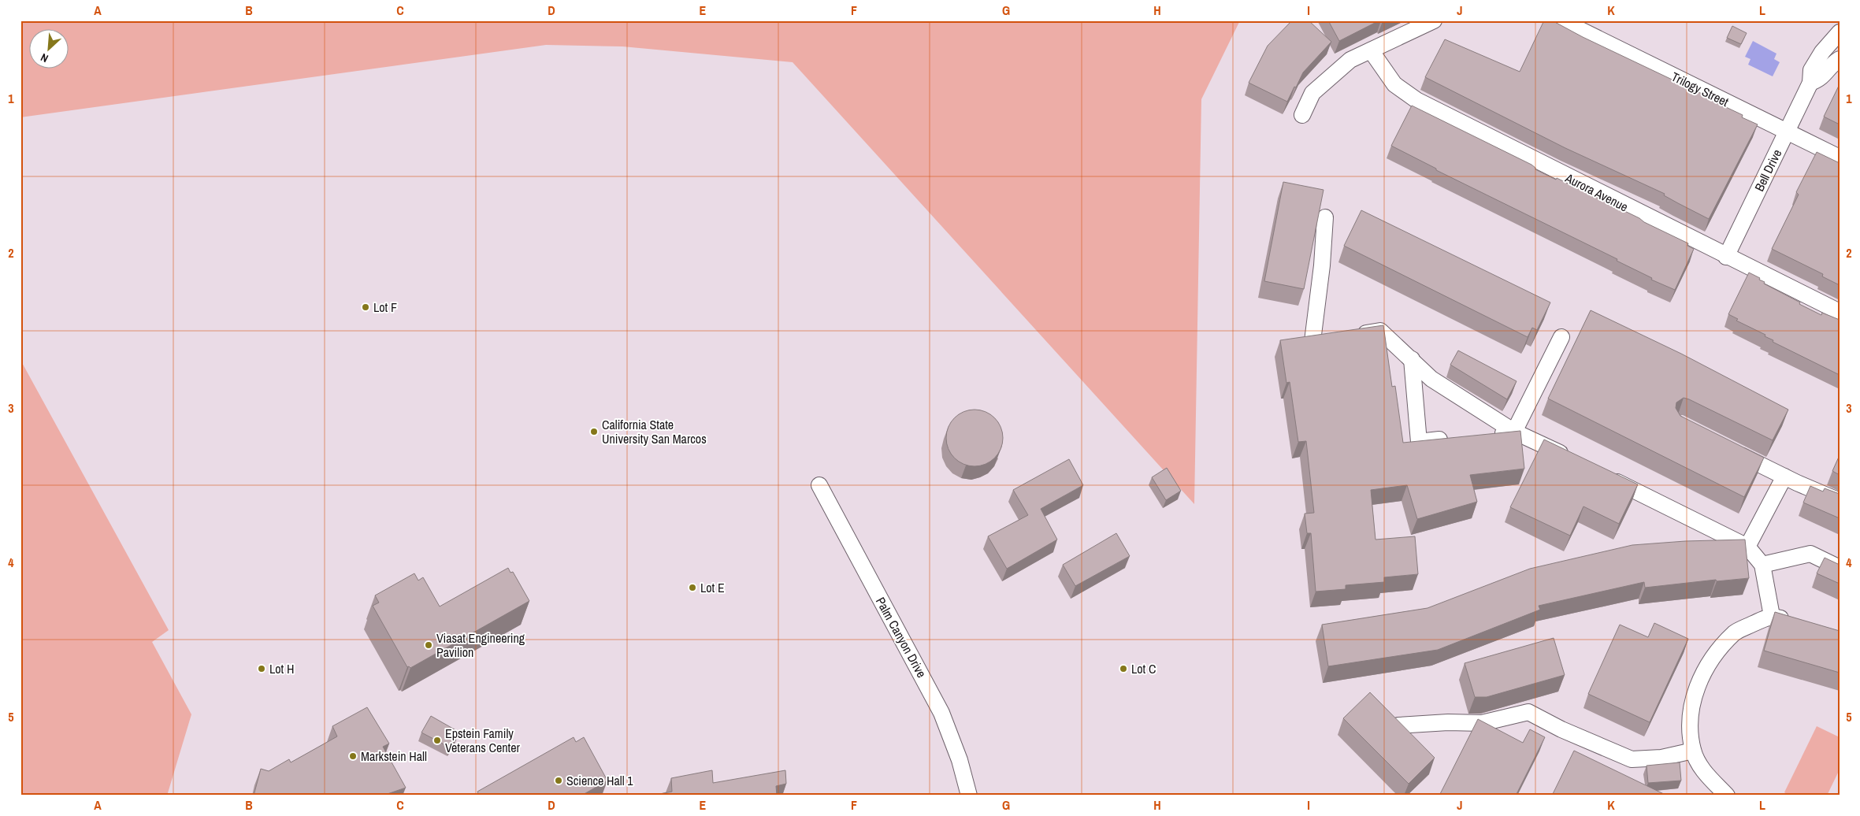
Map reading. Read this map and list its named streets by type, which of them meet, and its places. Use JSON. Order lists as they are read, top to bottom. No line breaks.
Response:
{"streets":{"street":["Trilogy Street","Bell Drive","Aurora Avenue","Palm Canyon Drive"]},"crossings":[["Trilogy Street","Bell Drive"],["Bell Drive","Aurora Avenue"]],"places":["Lot F","California State University San Marcos","Lot E","Viasat Engineering Pavilion","Lot H","Lot C","Epstein Family Veterans Center","Markstein Hall","Science Hall 1"],"north":"bottom left","grid":{"columns":["A","B","C","D","E","F","G","H","I","J","K","L"],"rows":["1","2","3","4","5"]}}
